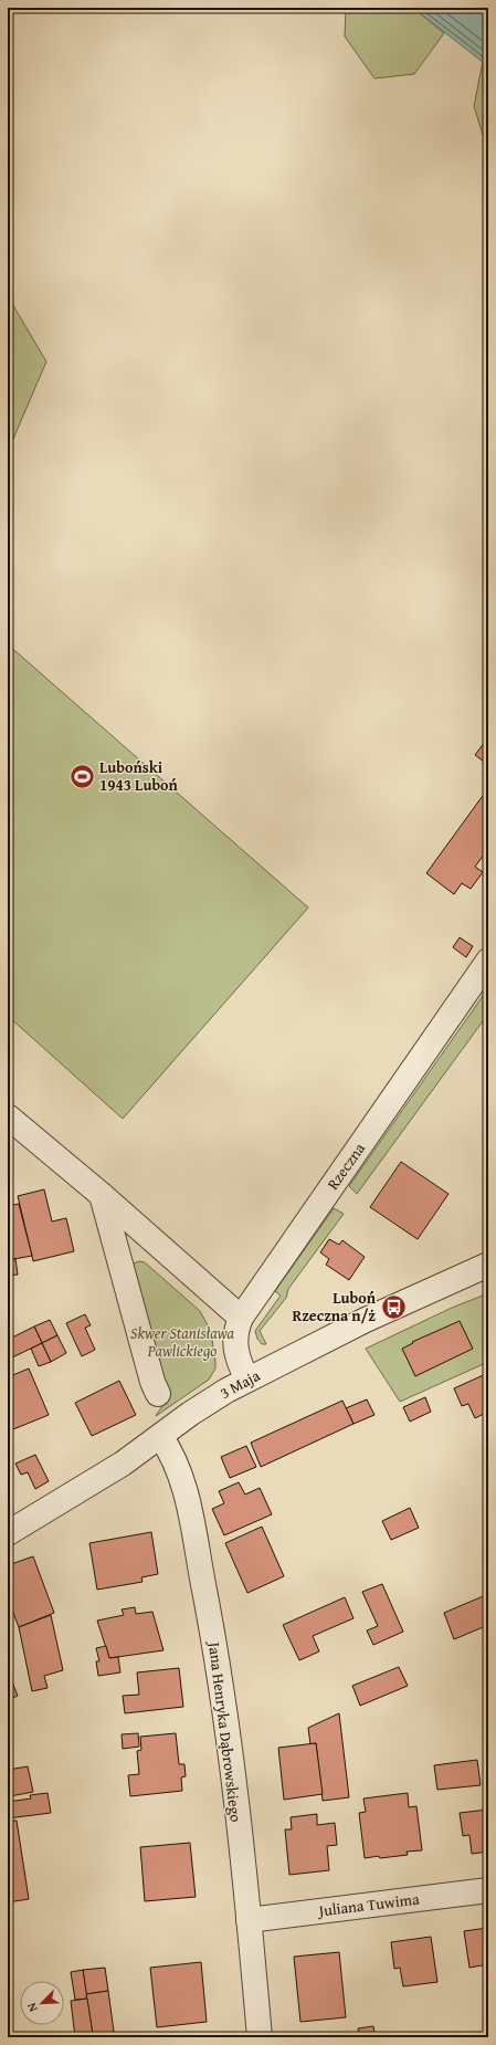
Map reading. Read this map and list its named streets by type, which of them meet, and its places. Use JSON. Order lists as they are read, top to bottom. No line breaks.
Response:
{"streets":{"street":["Rzeczna","3 Maja","Jana Henryka Dąbrowskiego","Juliana Tuwima"]},"crossings":[["Rzeczna","3 Maja"],["3 Maja","Jana Henryka Dąbrowskiego"],["Jana Henryka Dąbrowskiego","Juliana Tuwima"]],"parks":["Skwer Stanisława Pawlickiego"],"places":{"sports":["Luboński 1943 Luboń"],"bus stop":["Luboń Rzeczna n/ż"]},"north":"bottom left"}
